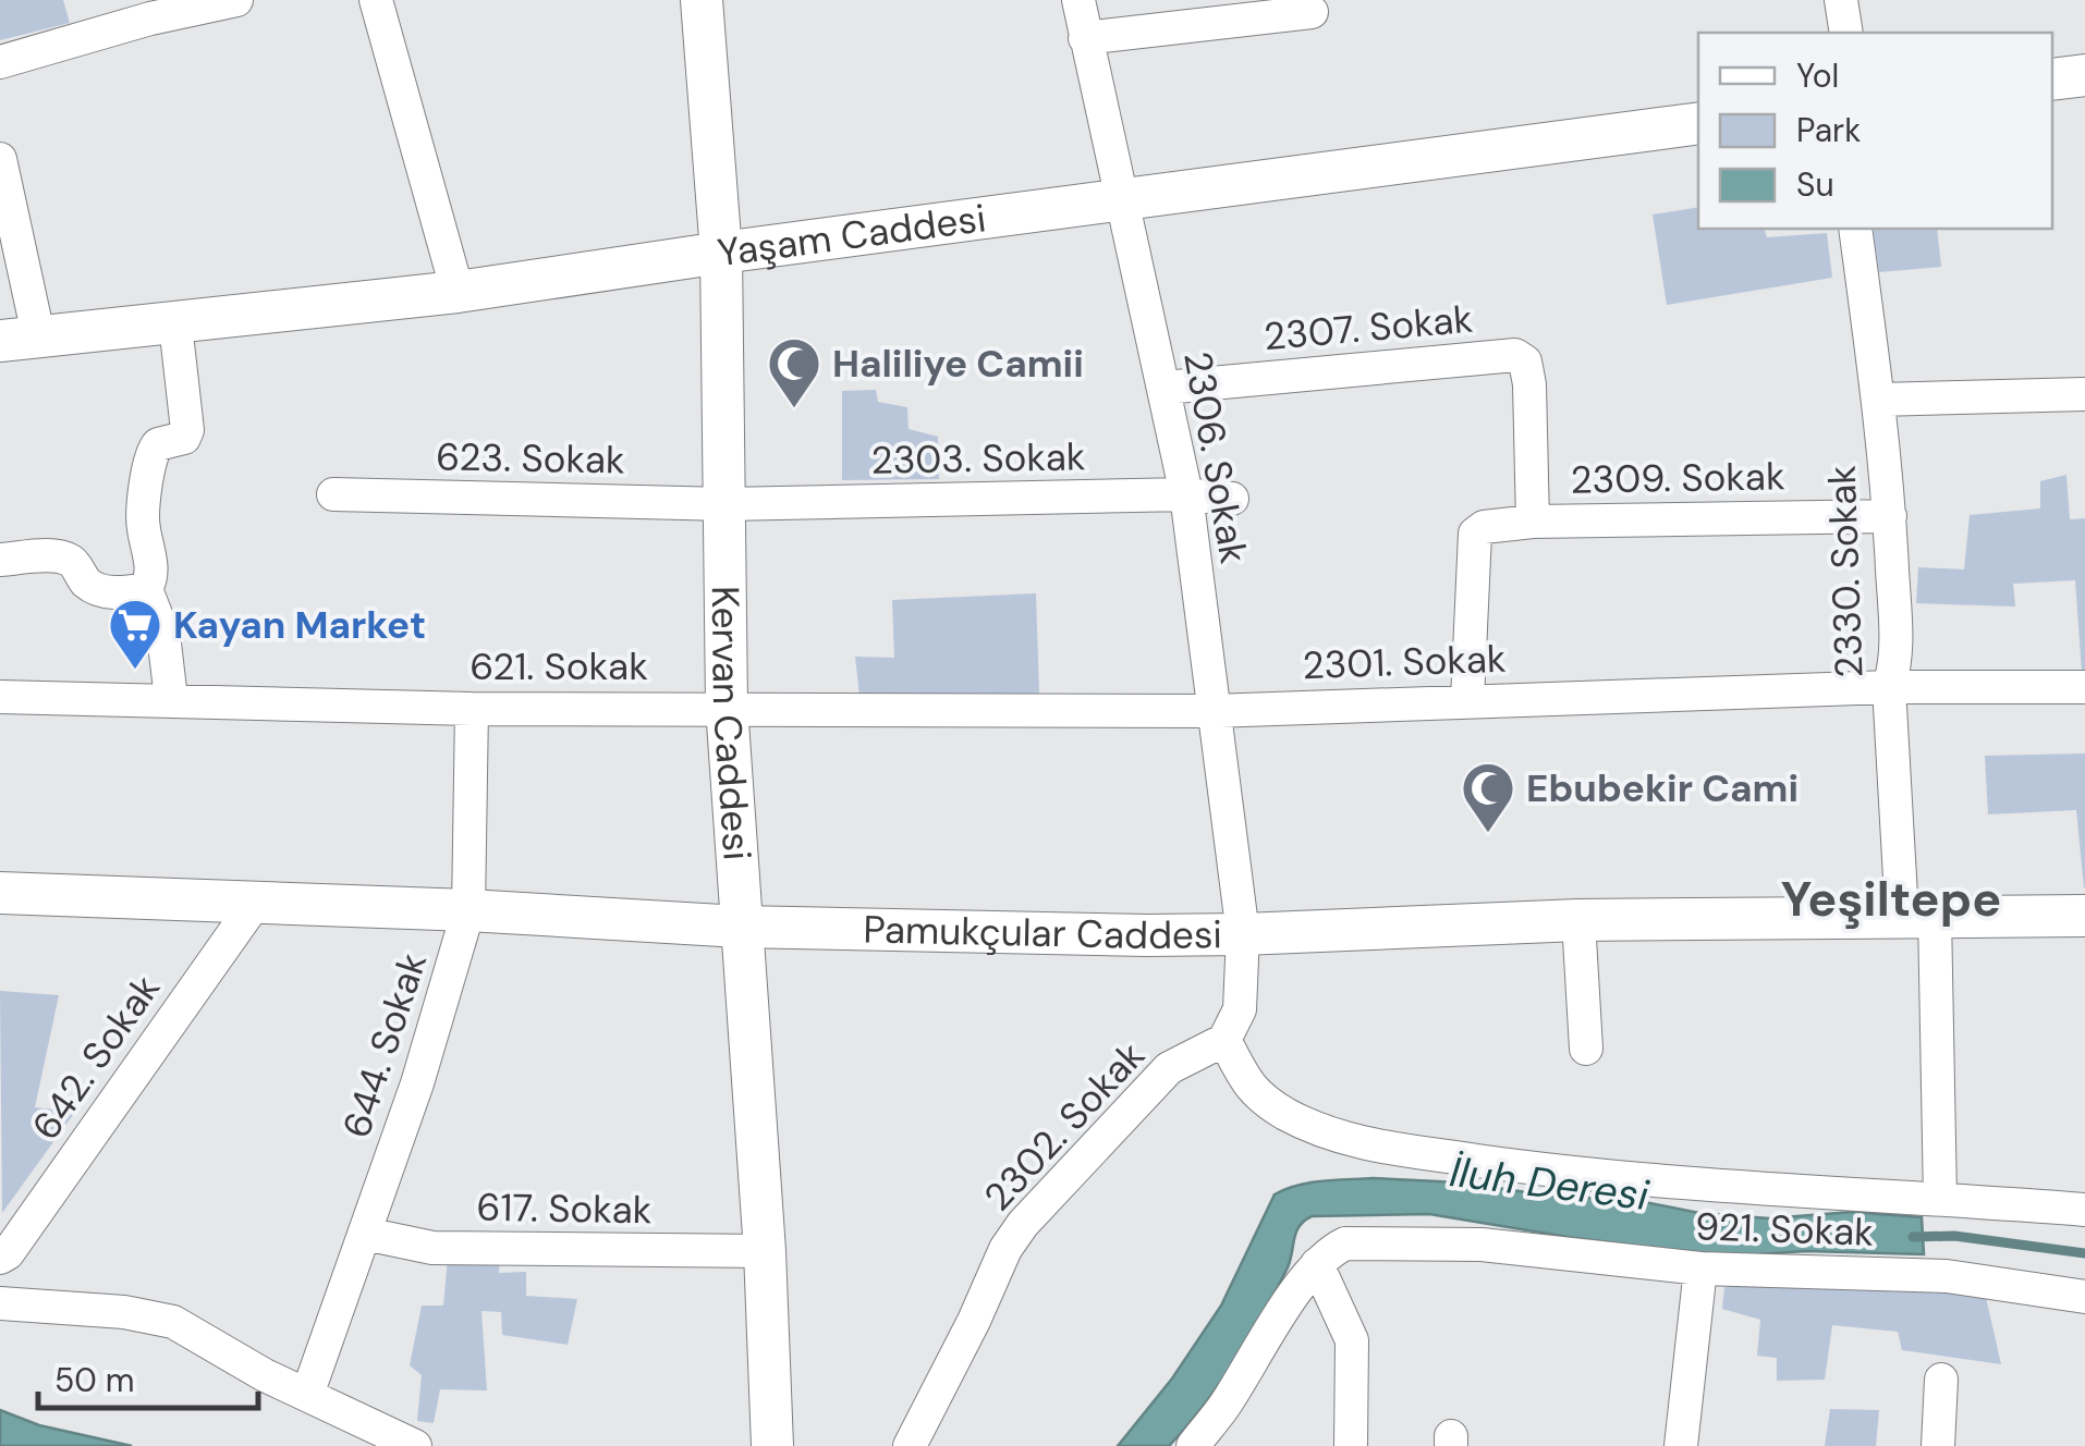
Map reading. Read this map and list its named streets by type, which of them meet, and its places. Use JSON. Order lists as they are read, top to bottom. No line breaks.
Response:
{"streets":{"street":["Yaşam Caddesi","2307. Sokak","2306. Sokak","623. Sokak","2303. Sokak","2309. Sokak","2330. Sokak","2301. Sokak","621. Sokak","Kervan Caddesi","Pamukçular Caddesi","644. Sokak","642. Sokak","2302. Sokak","617. Sokak","921. Sokak"]},"crossings":[["Yaşam Caddesi","2306. Sokak"],["Yaşam Caddesi","Kervan Caddesi"],["2307. Sokak","2306. Sokak"],["2307. Sokak","2309. Sokak"],["2306. Sokak","2303. Sokak"],["2306. Sokak","2301. Sokak"],["2306. Sokak","Pamukçular Caddesi"],["623. Sokak","2303. Sokak"],["623. Sokak","Kervan Caddesi"],["2303. Sokak","Kervan Caddesi"],["2309. Sokak","2330. Sokak"],["2309. Sokak","2301. Sokak"],["2330. Sokak","2301. Sokak"],["2330. Sokak","Pamukçular Caddesi"],["2301. Sokak","621. Sokak"],["2301. Sokak","Kervan Caddesi"],["621. Sokak","Kervan Caddesi"],["621. Sokak","644. Sokak"],["Kervan Caddesi","Pamukçular Caddesi"],["Kervan Caddesi","617. Sokak"],["Pamukçular Caddesi","644. Sokak"],["Pamukçular Caddesi","642. Sokak"],["644. Sokak","617. Sokak"]],"districts":["Yeşiltepe"],"water":["İluh Deresi"],"places":{"mosque":["Haliliye Camii","Ebubekir Cami"],"supermarket":["Kayan Market"]},"legend":["Yol","Park","Su"],"scale_bar":"50 m"}
